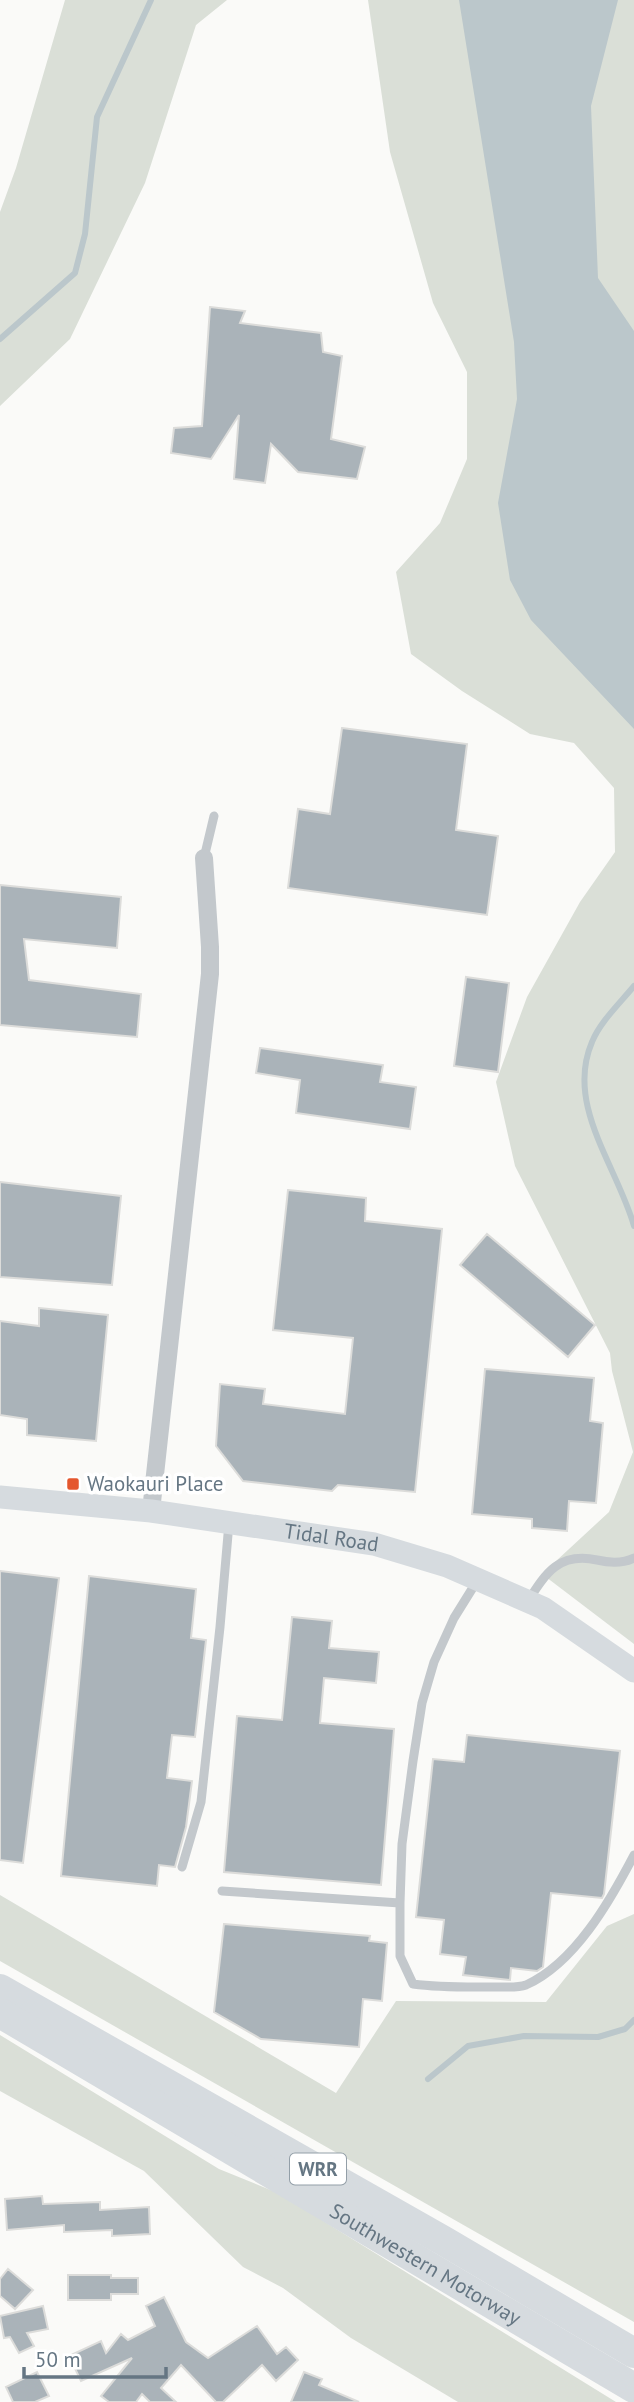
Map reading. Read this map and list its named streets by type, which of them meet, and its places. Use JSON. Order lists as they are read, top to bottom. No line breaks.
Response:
{"streets":{"highway":["WRR","Southwestern Motorway"],"main road":["Tidal Road"]},"places":{"transit":["Waokauri Place"]},"scale_bar":"50 m"}
